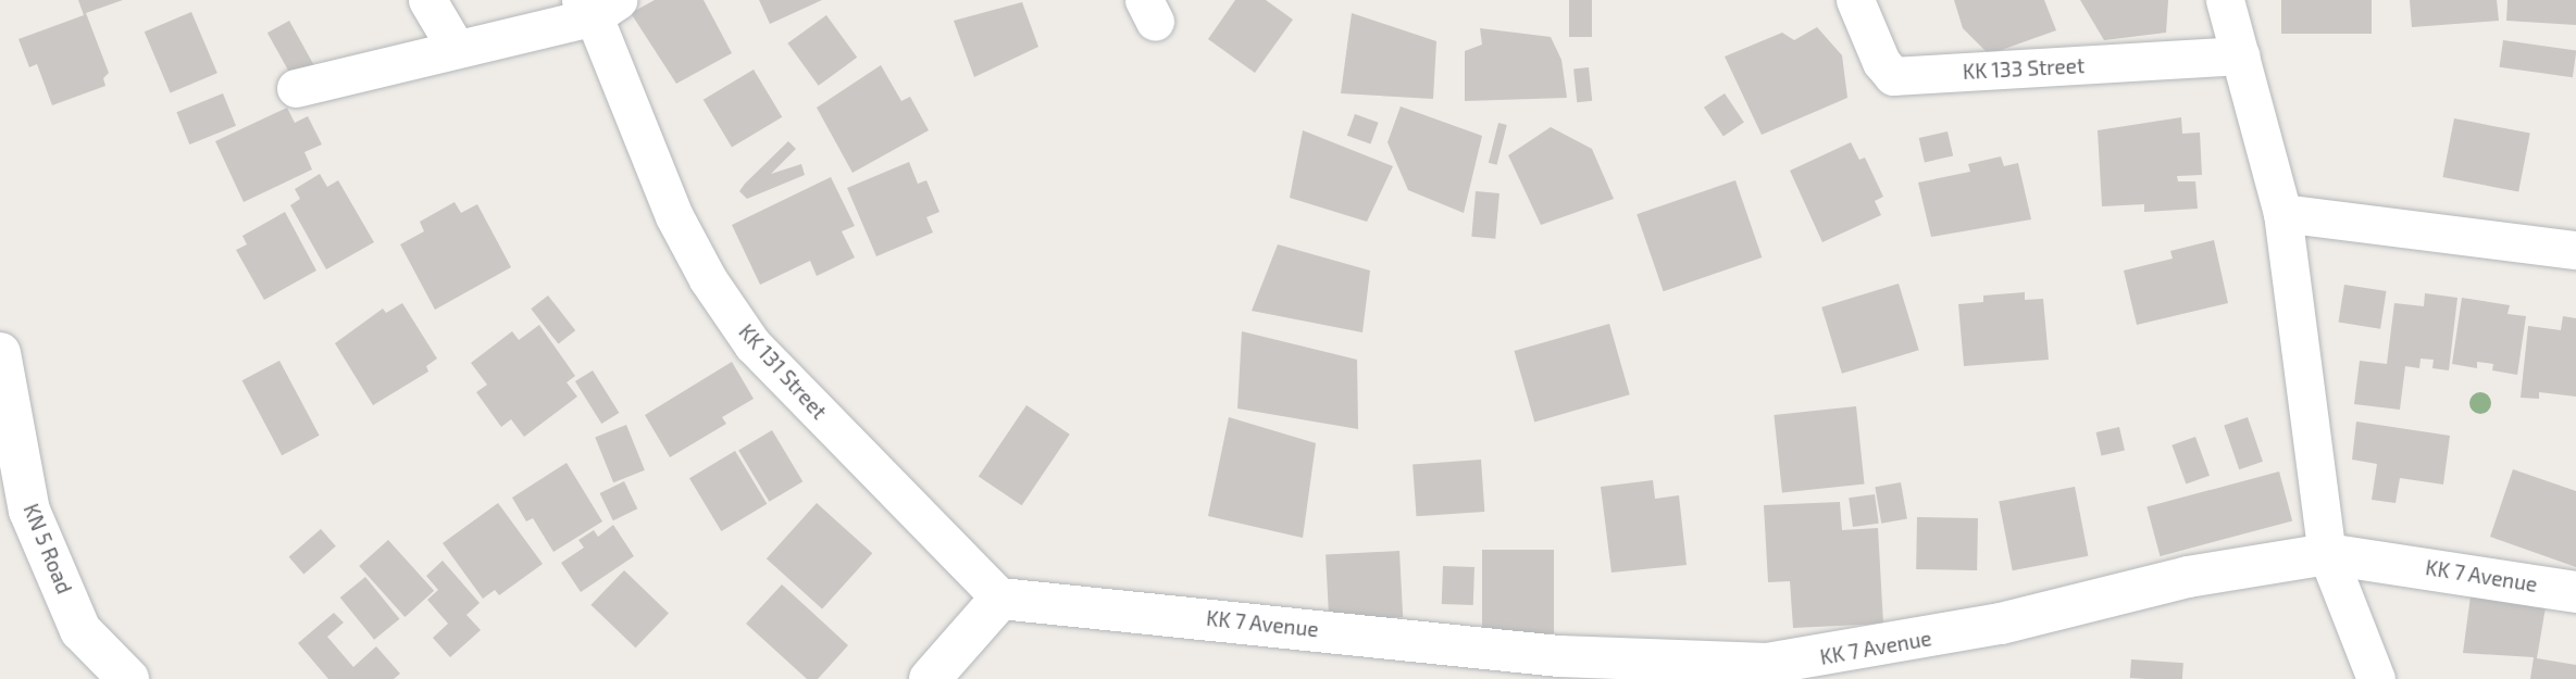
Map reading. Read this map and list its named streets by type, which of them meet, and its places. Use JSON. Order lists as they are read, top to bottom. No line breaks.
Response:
{"streets":{"street":["KK 133 Street","KK 131 Street","KN 5 Road","KK 7 Avenue"]},"crossings":[["KK 131 Street","KK 7 Avenue"]]}
